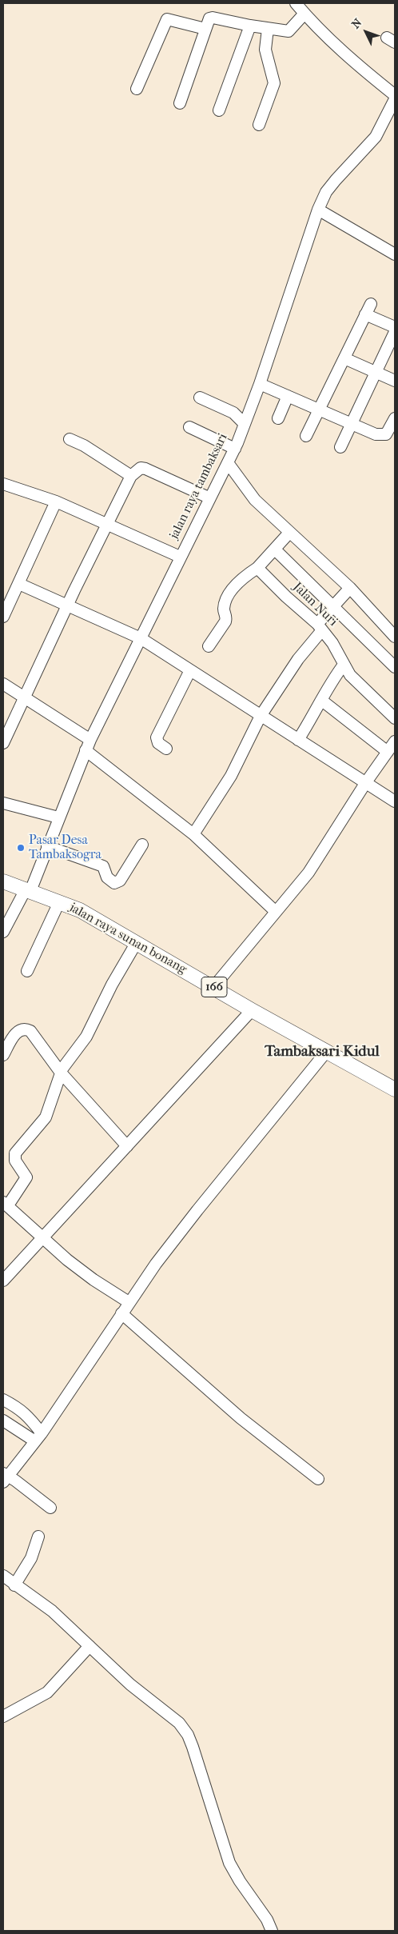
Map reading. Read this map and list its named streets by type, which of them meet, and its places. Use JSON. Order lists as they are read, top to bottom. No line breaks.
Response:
{"streets":{"main road":["jalan raya sunan bonang","166"],"street":["jalan raya tambaksari","Jalan Nuri"]},"crossings":[["jalan raya tambaksari","jalan raya sunan bonang"]],"districts":["Tambaksari Kidul"],"places":["Pasar Desa Tambaksogra"],"north":"top left"}
